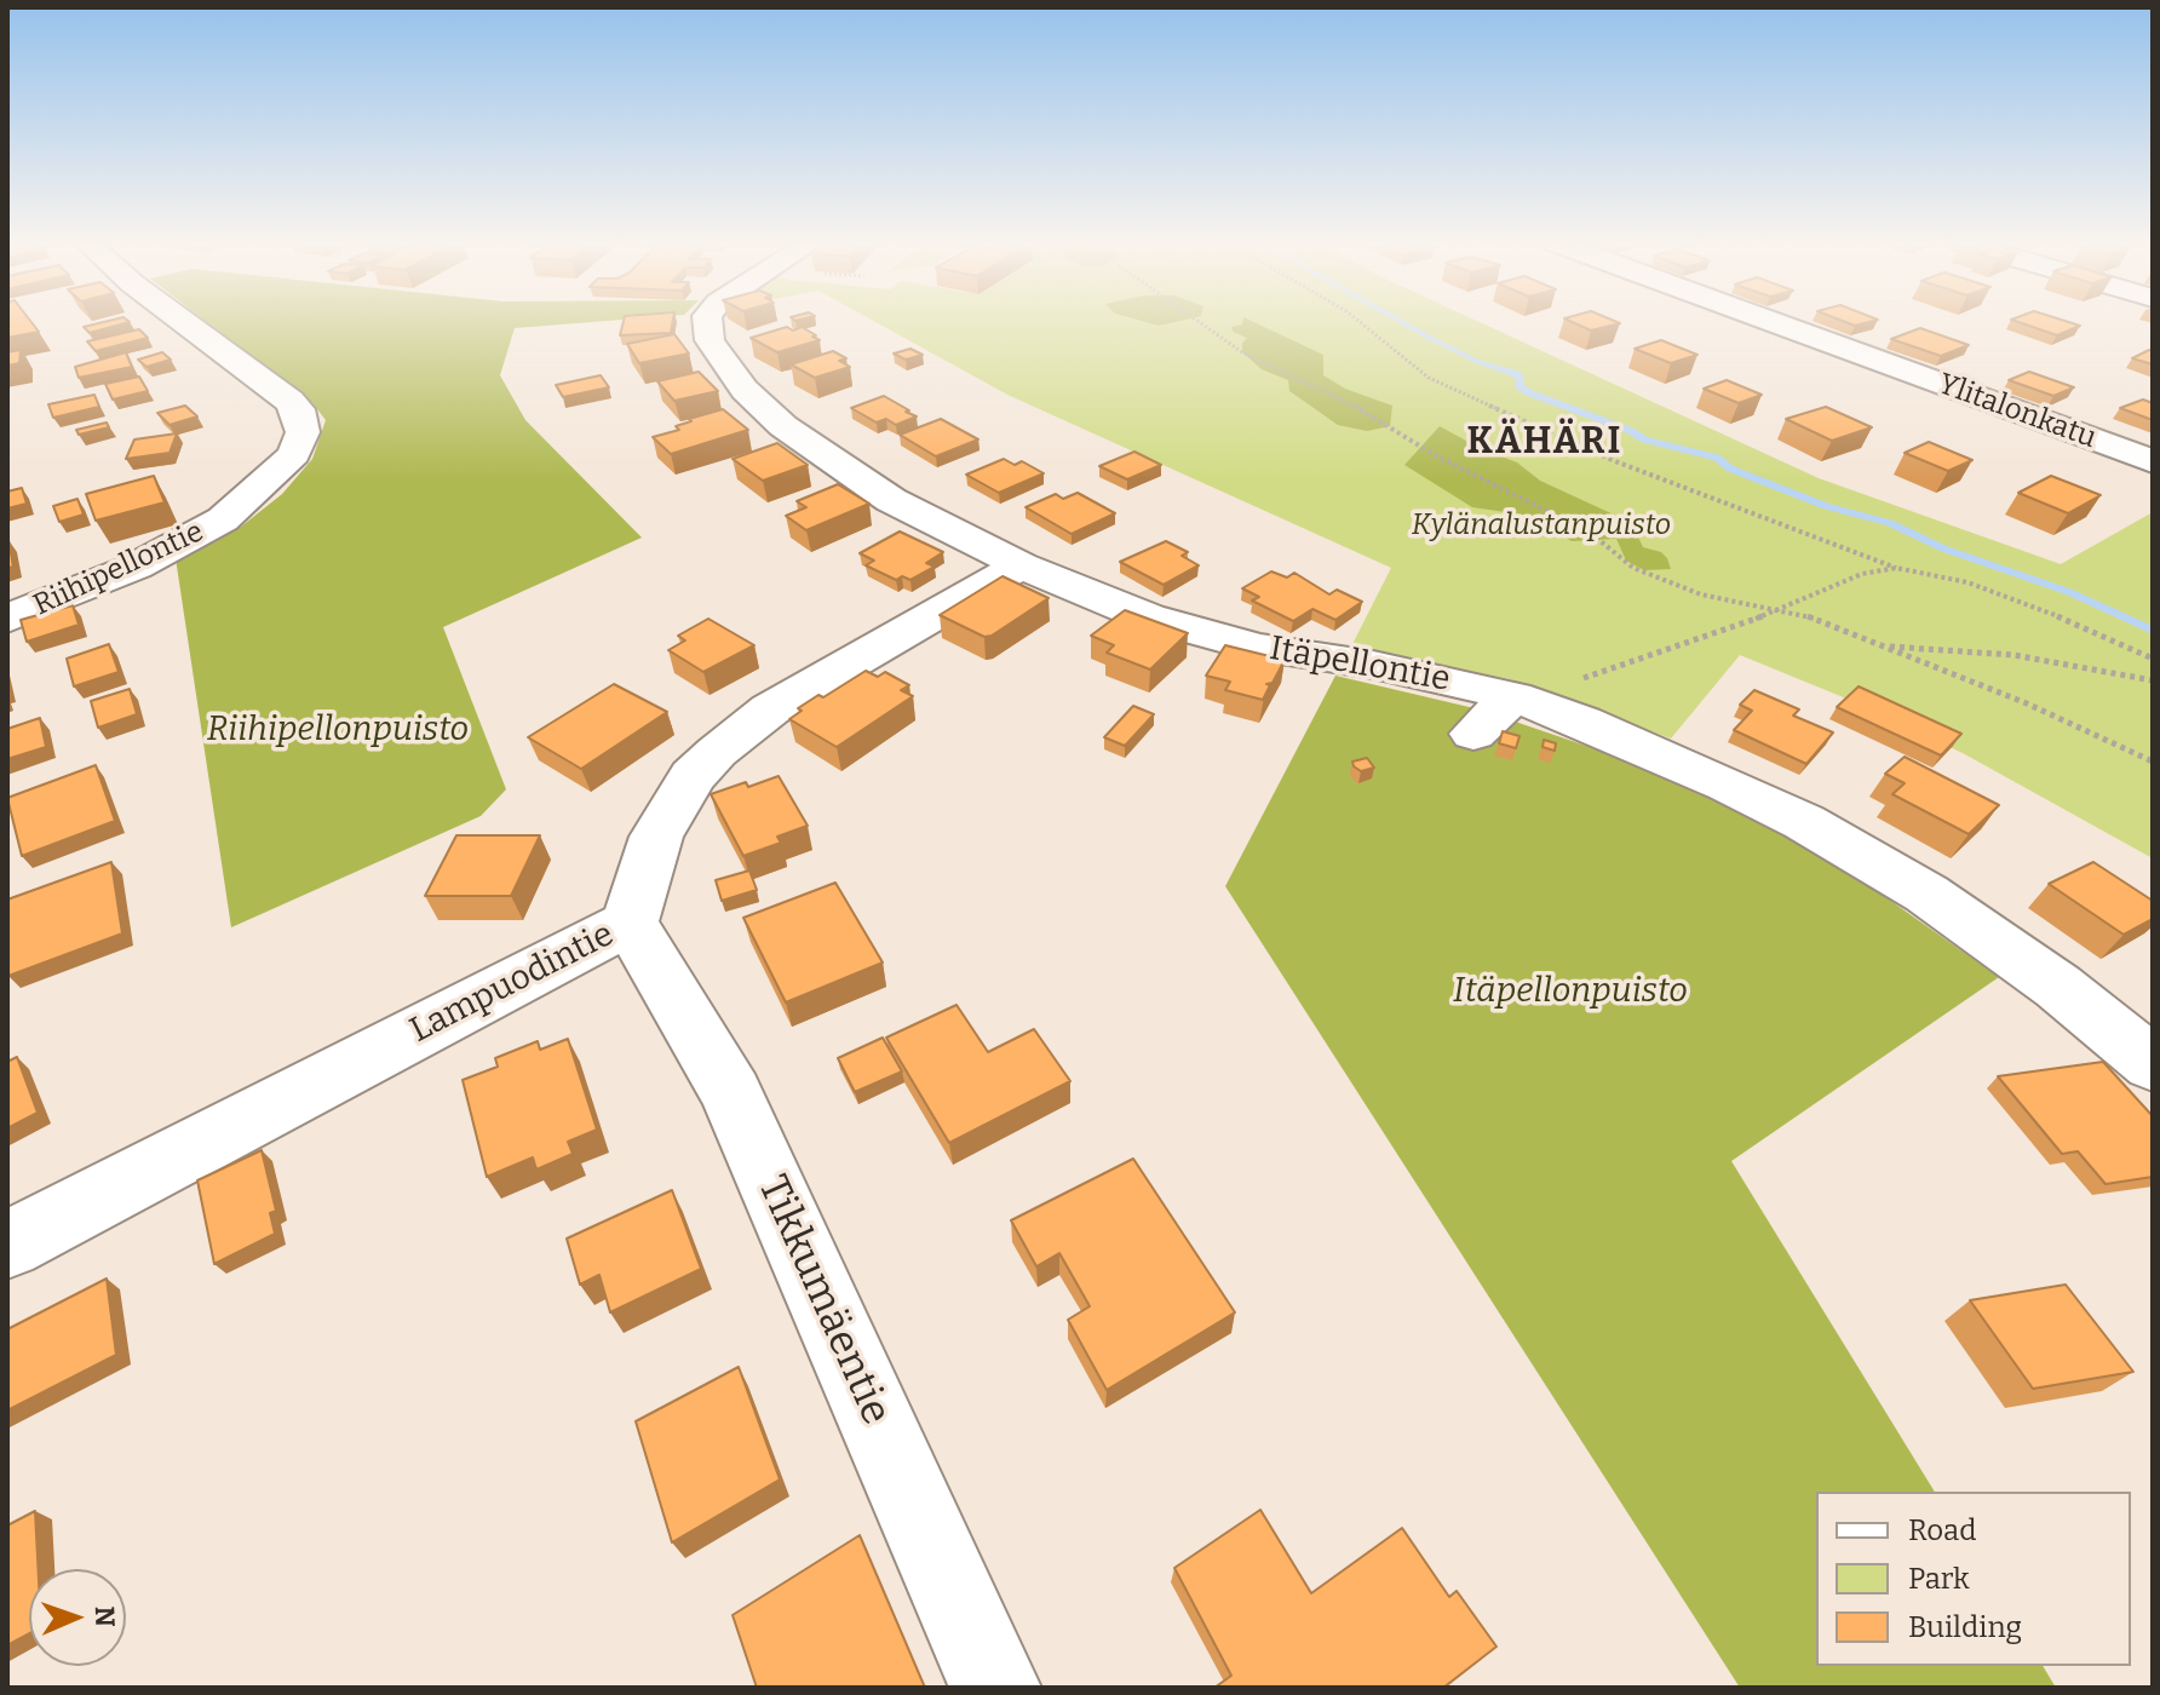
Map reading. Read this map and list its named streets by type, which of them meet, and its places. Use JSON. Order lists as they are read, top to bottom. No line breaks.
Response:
{"streets":{"street":["Ylitalonkatu","Riihipellontie","Itäpellontie","Lampuodintie","Tikkumäentie"]},"crossings":[["Itäpellontie","Lampuodintie"],["Lampuodintie","Tikkumäentie"]],"districts":["KÄHÄRI"],"parks":["Kylänalustanpuisto","Riihipellonpuisto","Itäpellonpuisto"],"legend":["Road","Park","Building"],"north":"right"}
